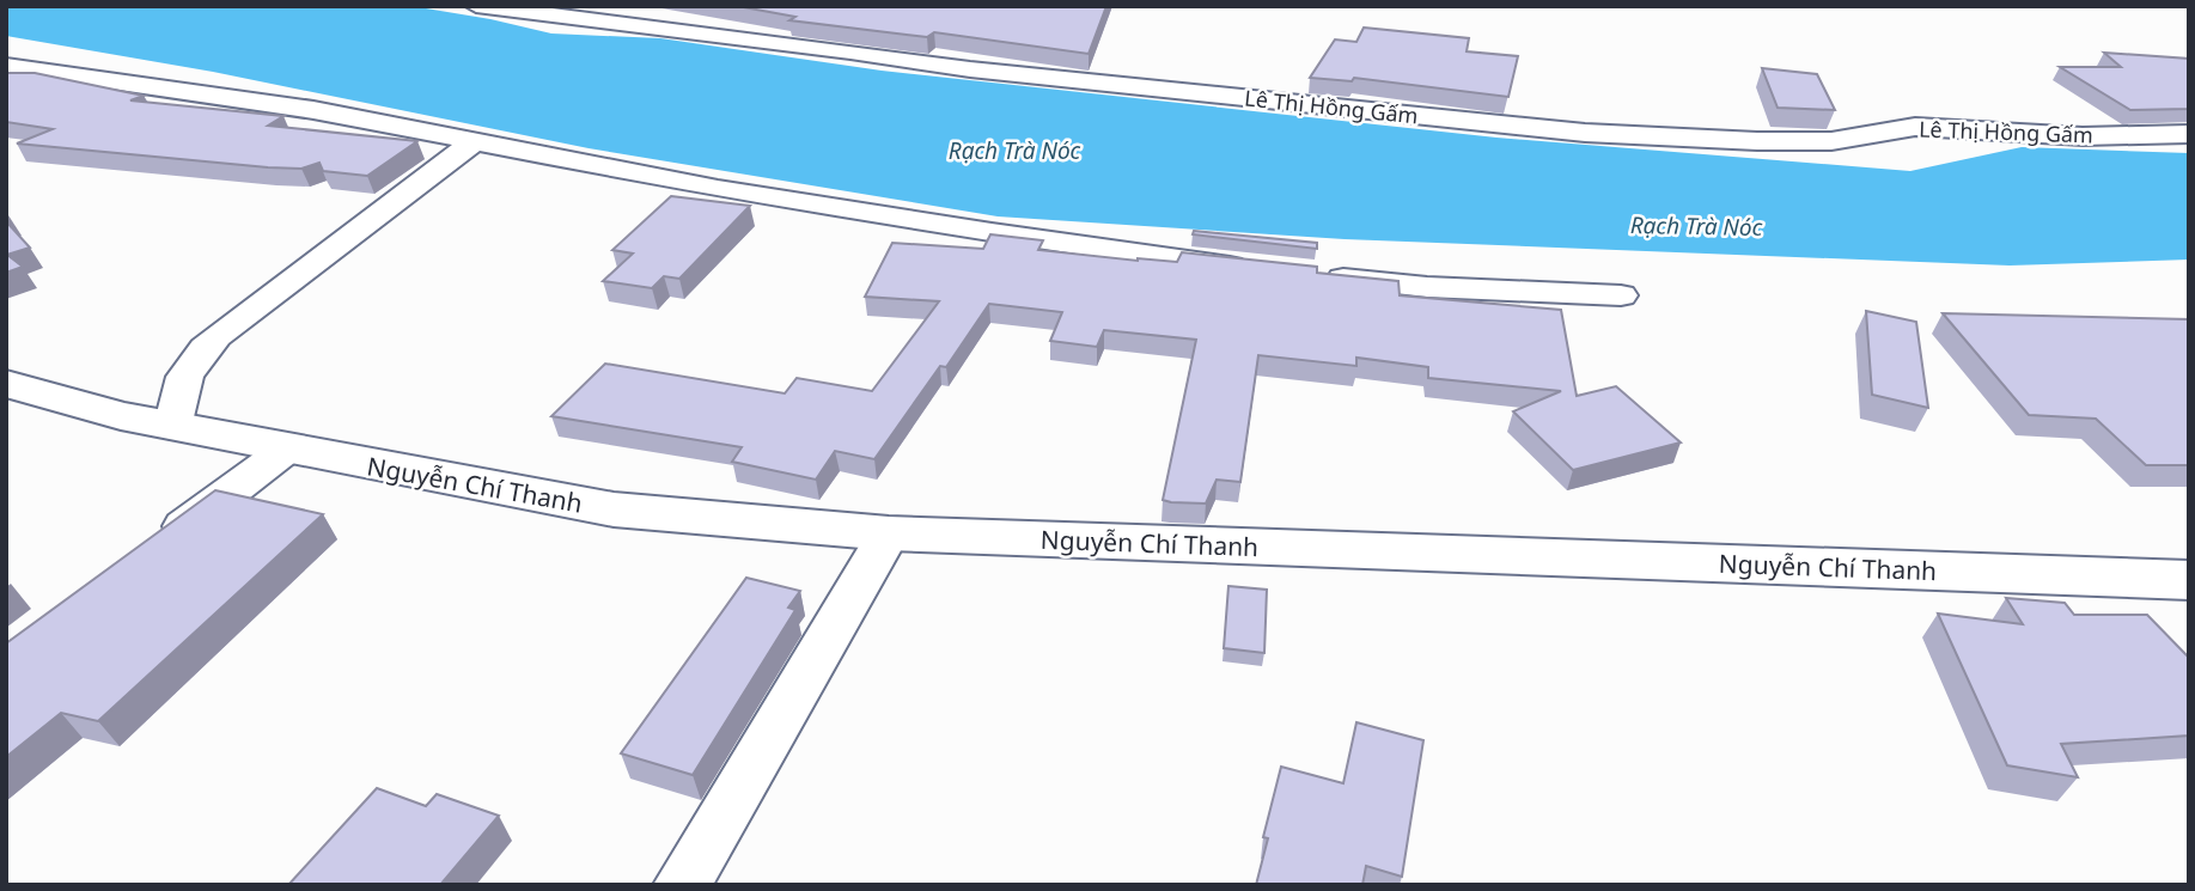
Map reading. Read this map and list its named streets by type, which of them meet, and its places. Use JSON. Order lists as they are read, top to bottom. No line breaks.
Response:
{"streets":{"main road":["Nguyễn Chí Thanh"],"street":["Lê Thị Hồng Gấm"]},"water":["Rạch Trà Nóc"]}
